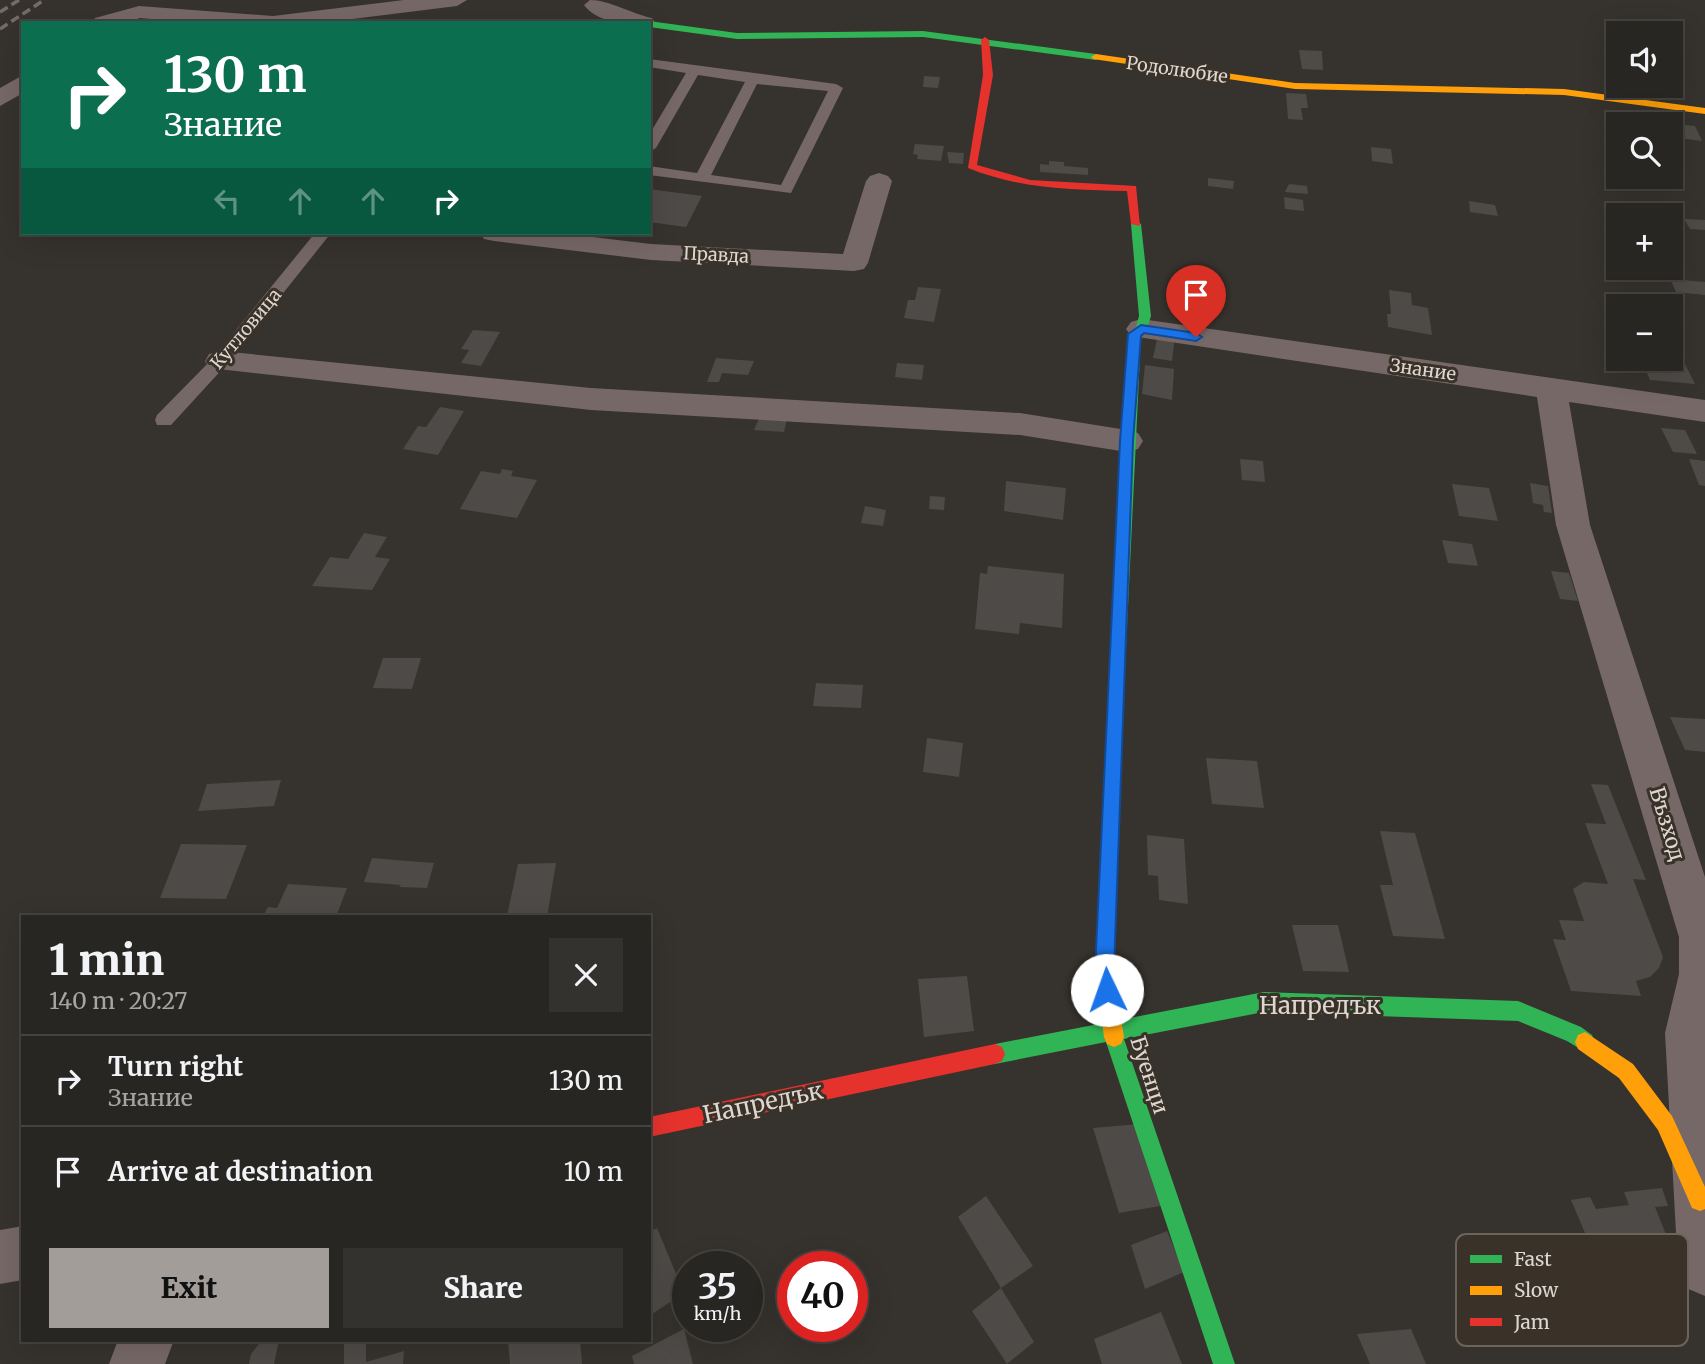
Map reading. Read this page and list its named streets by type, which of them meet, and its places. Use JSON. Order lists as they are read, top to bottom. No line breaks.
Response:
{"streets":{"street":["Родолюбие","Правда","Знание","Възход","Напредък","Буенци"],"lane":["Кутловица"]},"crossings":[["Родолюбие","Буенци"],["Знание","Възход"],["Знание","Буенци"],["Възход","Напредък"],["Напредък","Буенци"]],"legend":["Fast","Slow","Jam"],"page":{"map_buttons":["+","−"],"turn":["130 m","Знание"],"heading":["1 min","140 m · 20:27"],"list":[{"name":"Turn right","note":"Знание","value":"130 m"},{"name":"Arrive at destination","value":"10 m"}],"buttons":["Exit","Share"],"speed":"35 km/h","limit":"40"}}
